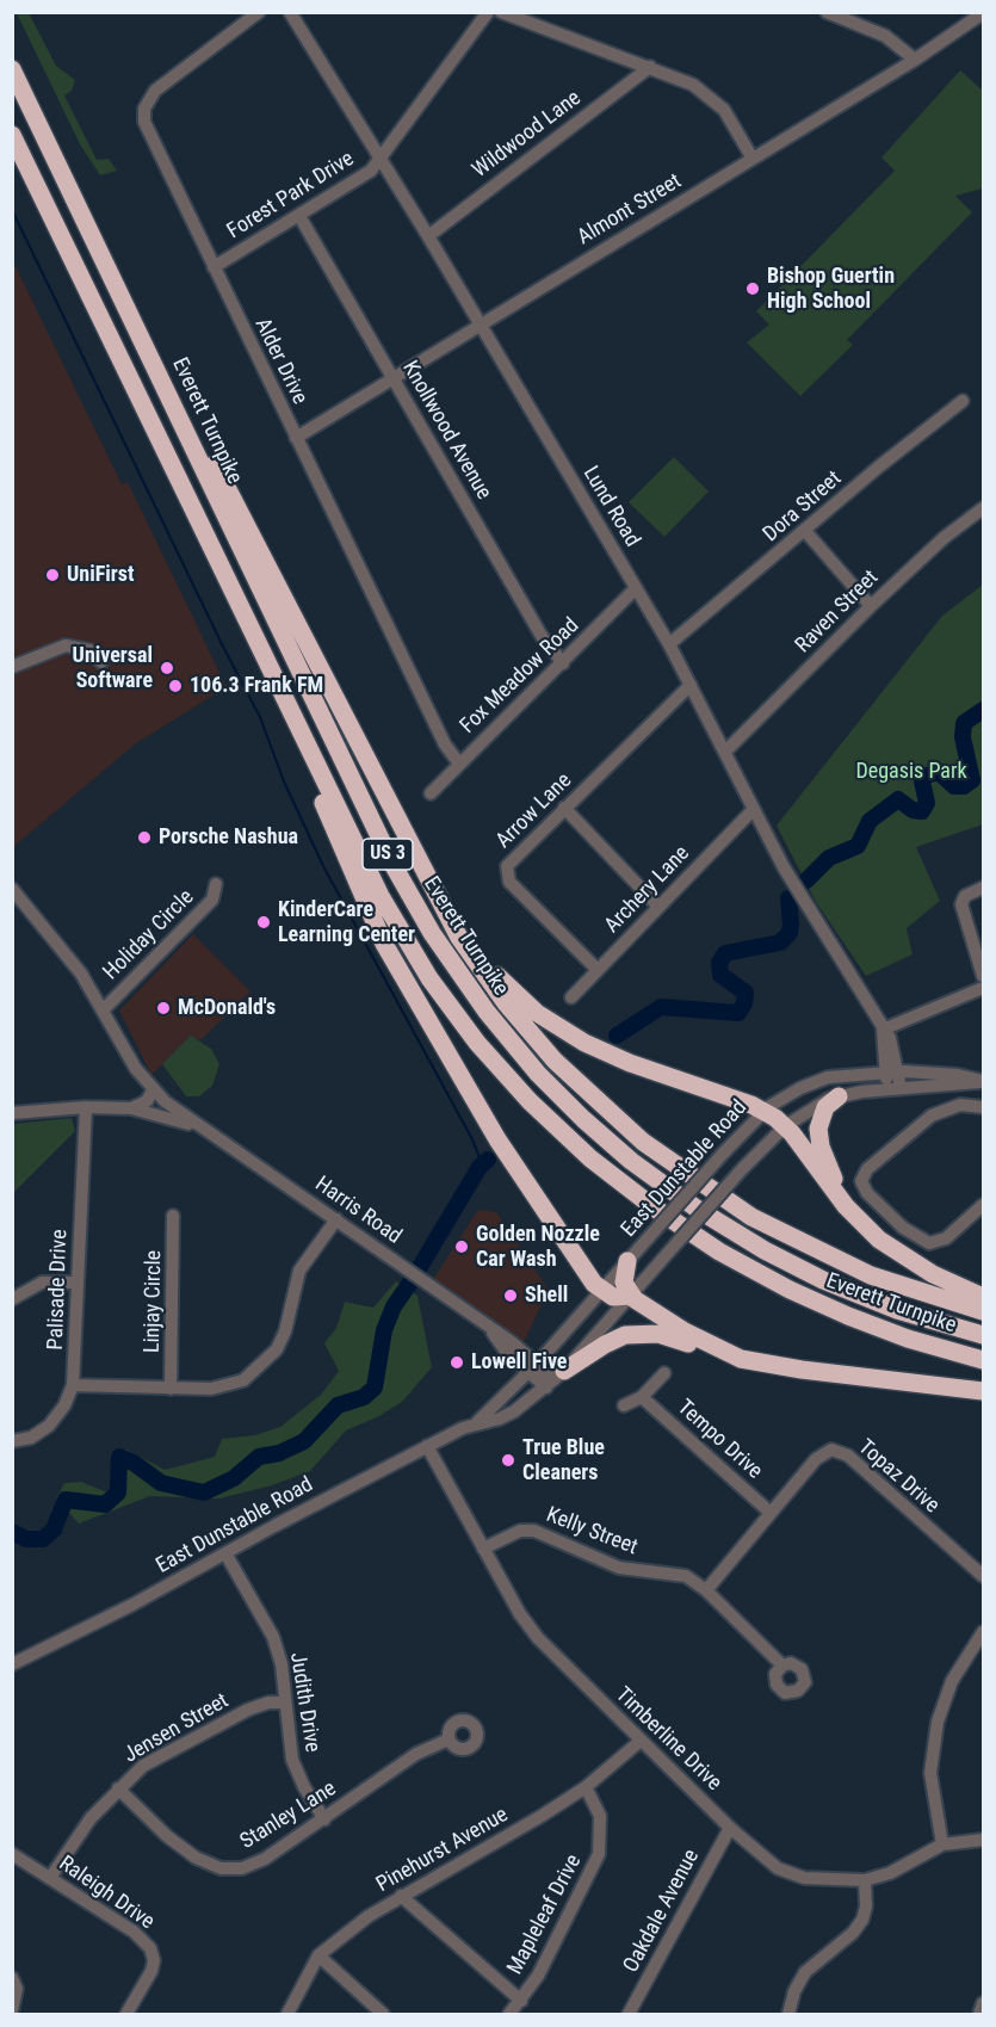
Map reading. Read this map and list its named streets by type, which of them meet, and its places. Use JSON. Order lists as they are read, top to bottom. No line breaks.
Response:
{"streets":{"highway":["Everett Turnpike","US 3"],"street":["Wildwood Lane","Forest Park Drive","Almont Street","Alder Drive","Knollwood Avenue","Lund Road","Dora Street","Raven Street","Fox Meadow Road","Arrow Lane","Archery Lane","Holiday Circle","East Dunstable Road","Harris Road","Palisade Drive","Linjay Circle","Tempo Drive","Topaz Drive","Kelly Street","Judith Drive","Jensen Street","Timberline Drive","Stanley Lane","Pinehurst Avenue","Raleigh Drive","Oakdale Avenue","Mapleleaf Drive"]},"crossings":[["Wildwood Lane","Lund Road"],["Forest Park Drive","Alder Drive"],["Forest Park Drive","Knollwood Avenue"],["Forest Park Drive","Lund Road"],["Almont Street","Alder Drive"],["Almont Street","Knollwood Avenue"],["Almont Street","Lund Road"],["Alder Drive","Fox Meadow Road"],["Knollwood Avenue","Fox Meadow Road"],["Lund Road","Dora Street"],["Lund Road","Raven Street"],["Lund Road","Fox Meadow Road"],["Lund Road","Arrow Lane"],["Lund Road","Archery Lane"],["Lund Road","East Dunstable Road"],["Arrow Lane","Archery Lane"],["East Dunstable Road","Harris Road"],["East Dunstable Road","Judith Drive"],["East Dunstable Road","Timberline Drive"],["Harris Road","Palisade Drive"],["Tempo Drive","Topaz Drive"],["Topaz Drive","Kelly Street"],["Kelly Street","Timberline Drive"],["Judith Drive","Jensen Street"],["Judith Drive","Stanley Lane"],["Jensen Street","Stanley Lane"],["Jensen Street","Raleigh Drive"],["Timberline Drive","Pinehurst Avenue"],["Timberline Drive","Oakdale Avenue"],["Pinehurst Avenue","Mapleleaf Drive"]],"parks":["Degasis Park"],"places":["Bishop Guertin High School","UniFirst","Universal Software","106.3 Frank FM","Porsche Nashua","KinderCare Learning Center","McDonald's","Golden Nozzle Car Wash","Shell","Lowell Five","True Blue Cleaners"]}
